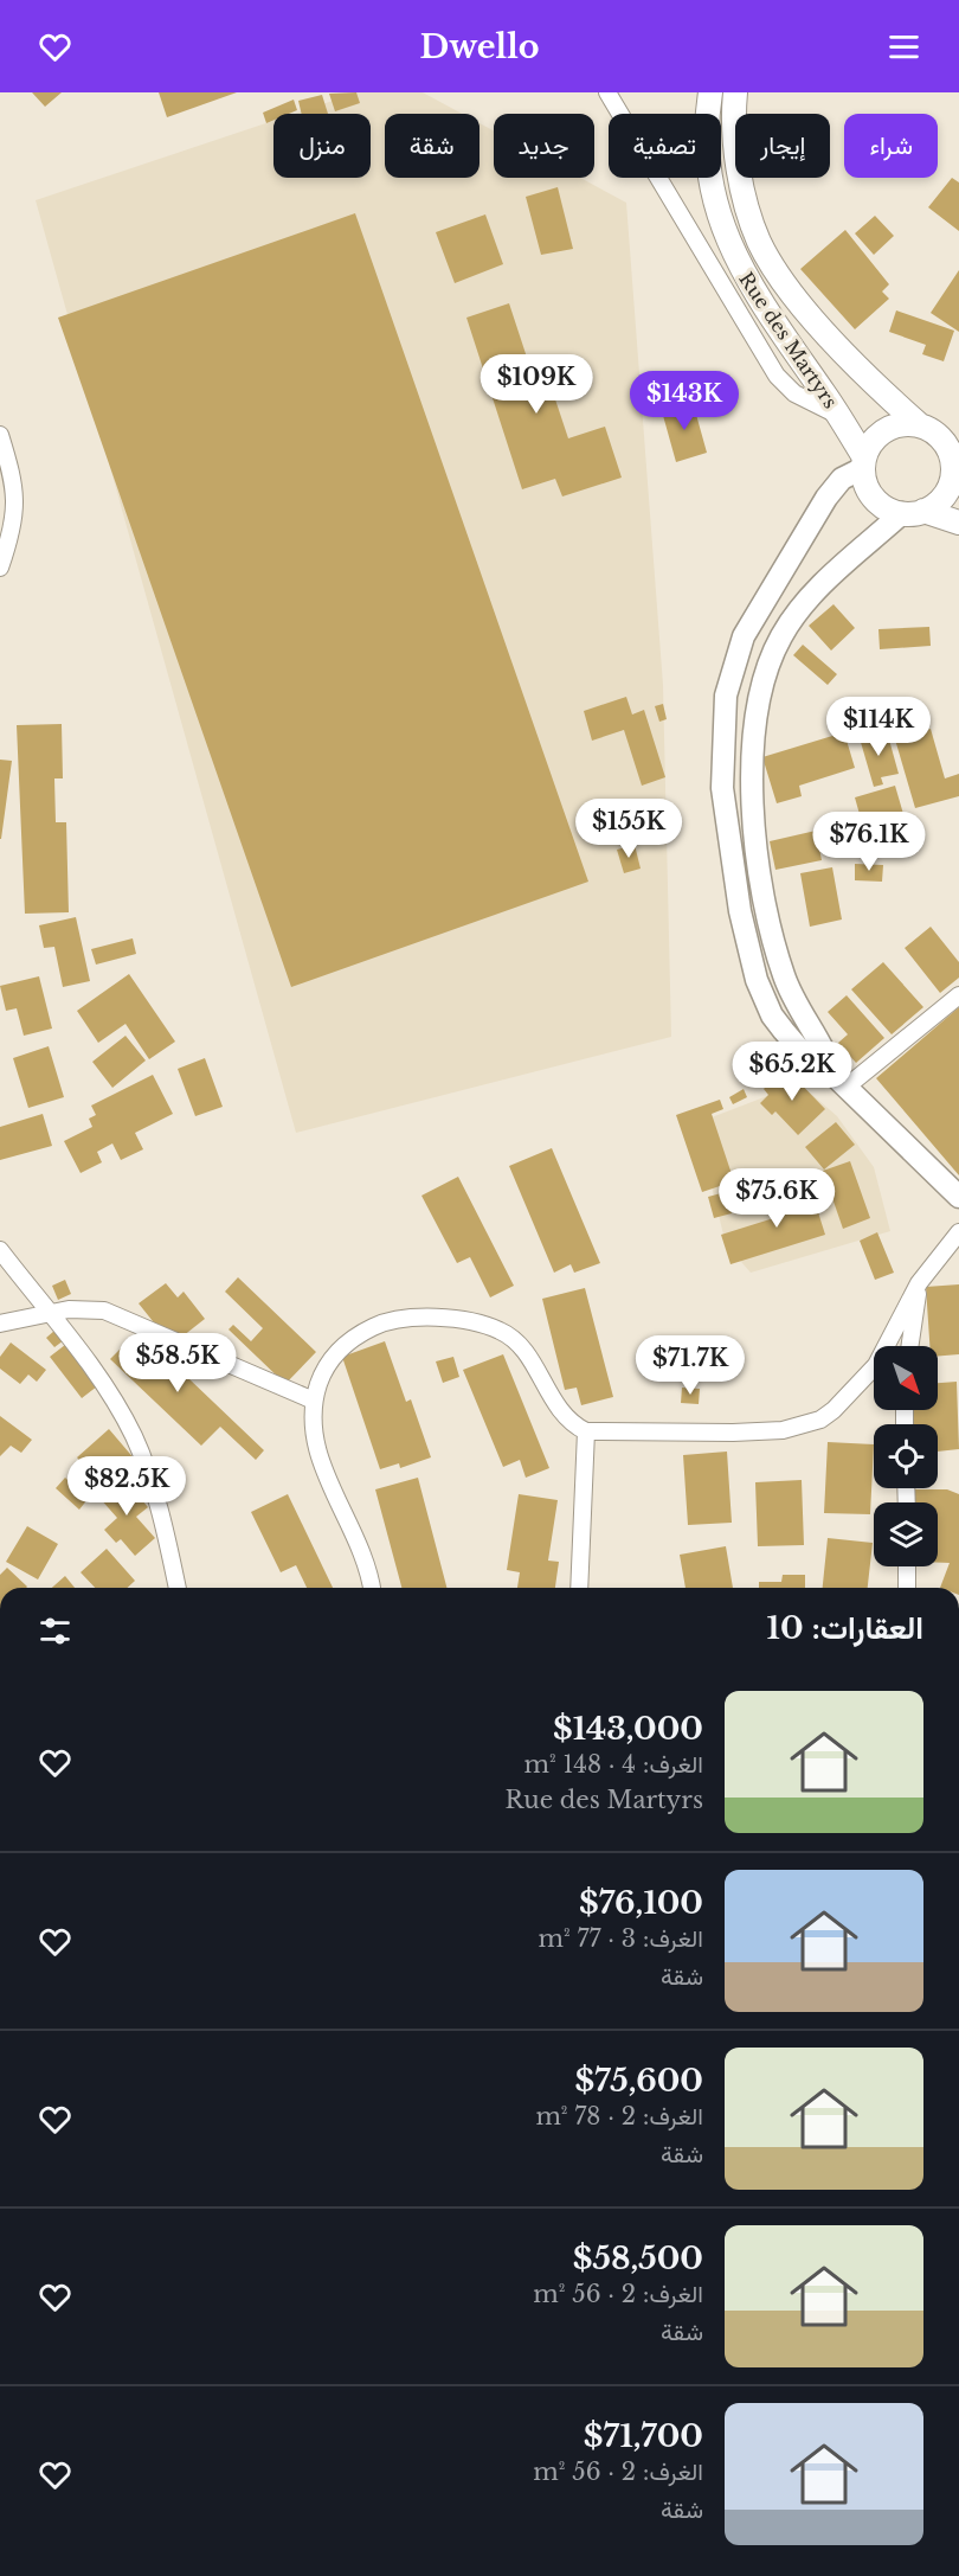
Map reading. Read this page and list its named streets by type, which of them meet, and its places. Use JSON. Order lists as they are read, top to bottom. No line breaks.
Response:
{"streets":{"main road":["Rue des Martyrs"]},"north":"bottom right","page":{"header":"Dwello","chip":["شراء","إيجار","تصفية","جديد","شقة","منزل"],"price":["$109K","$143K","$114K","$155K","$76.1K","$65.2K","$75.6K","$58.5K","$71.7K","$82.5K"],"heading":"العقارات: 10","list":[{"name":"$143,000","note":"الغرف: 4 · 148 m² · Rue des Martyrs"},{"name":"$76,100","note":"الغرف: 3 · 77 m² · شقة"},{"name":"$75,600","note":"الغرف: 2 · 78 m² · شقة"},{"name":"$58,500","note":"الغرف: 2 · 56 m² · شقة"},{"name":"$71,700","note":"الغرف: 2 · 56 m² · شقة"}]}}
